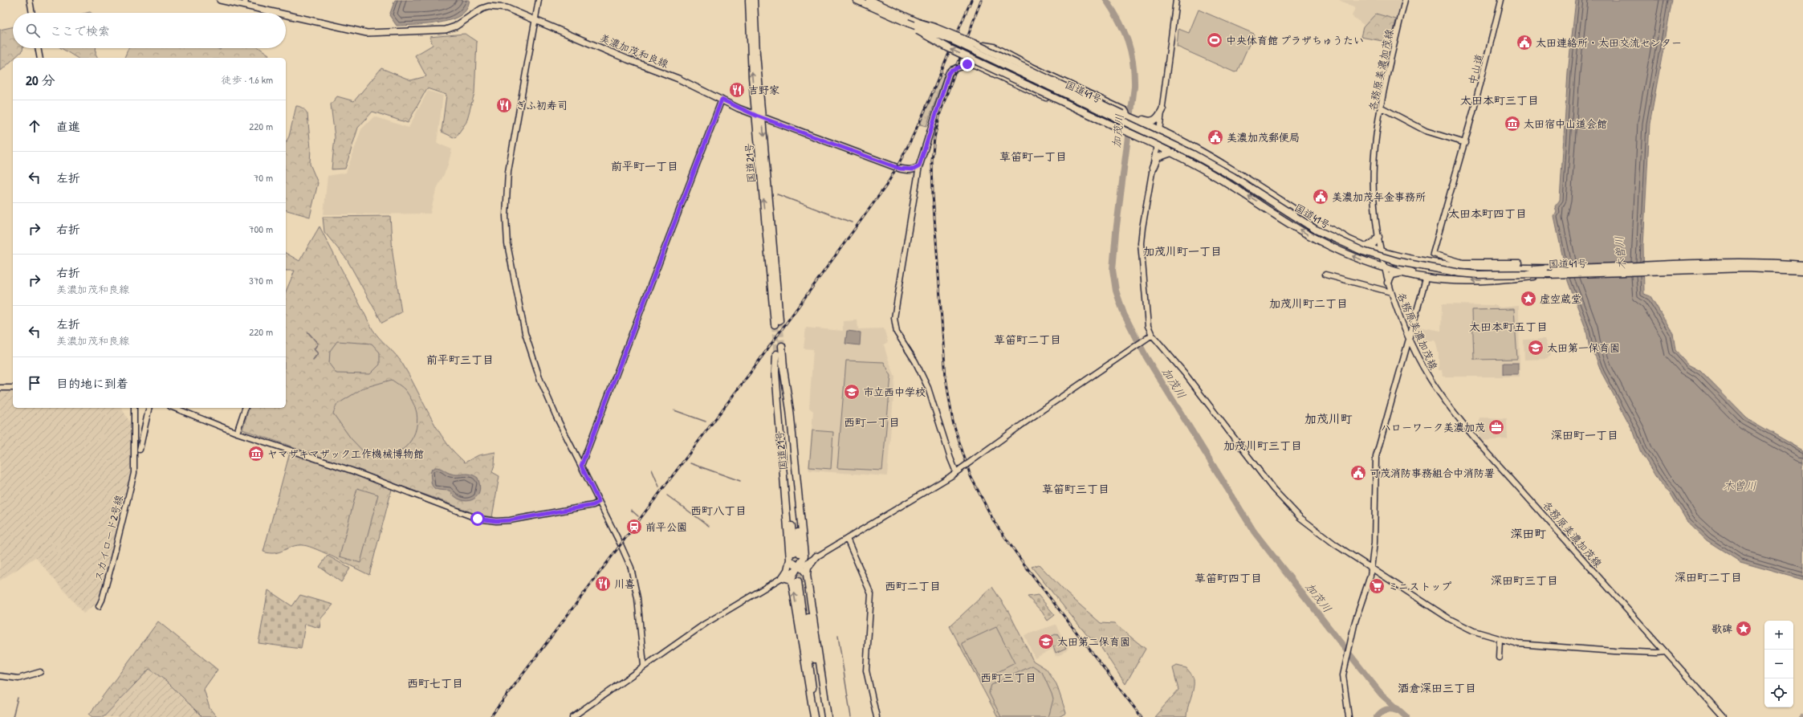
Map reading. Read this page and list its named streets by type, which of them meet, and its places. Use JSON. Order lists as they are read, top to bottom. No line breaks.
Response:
{"streets":{"highway":["国道41号","国道21号"],"main road":["美濃加茂和良線"],"street":["中山道","各務原美濃加茂線","スカイロード2号線"]},"crossings":[["美濃加茂和良線","国道21号"]],"districts":["太田本町三丁目","草笛町一丁目","前平町一丁目","太田本町四丁目","加茂川町一丁目","加茂川町二丁目","太田本町五丁目","草笛町二丁目","前平町三丁目","加茂川町","西町一丁目","深田町一丁目","加茂川町三丁目","草笛町三丁目","西町八丁目","深田町","深田町二丁目","草笛町四丁目","深田町三丁目","西町二丁目","西町三丁目","西町七丁目","酒倉深田三丁目"],"water":["加茂川","木曽川"],"places":{"sports":["中央体育館 プラザちゅうたい"],"public building":["太田連絡所・太田交流センター","美濃加茂郵便局","美濃加茂年金事務所","可茂消防事務組合中消防署"],"restaurant":["吉野家","ぎふ初寿司","川喜"],"museum":["太田宿中山道会館","ヤマザキマザック工作機械博物館"],"place":["虚空蔵堂","歌碑"],"school or university":["太田第一保育園","市立西中学校","太田第二保育園"],"office":["ハローワーク美濃加茂"],"station":["前平公園"],"supermarket":["ミニストップ"]},"page":{"search":"ここで検索","heading":["20 分","徒歩 · 1.6 km"],"list":[["直進","220 m"],["左折","70 m"],["右折","700 m"],["右折","美濃加茂和良線","370 m"],["左折","美濃加茂和良線","220 m"],"目的地に到着"],"map_buttons":["+","−"]}}
